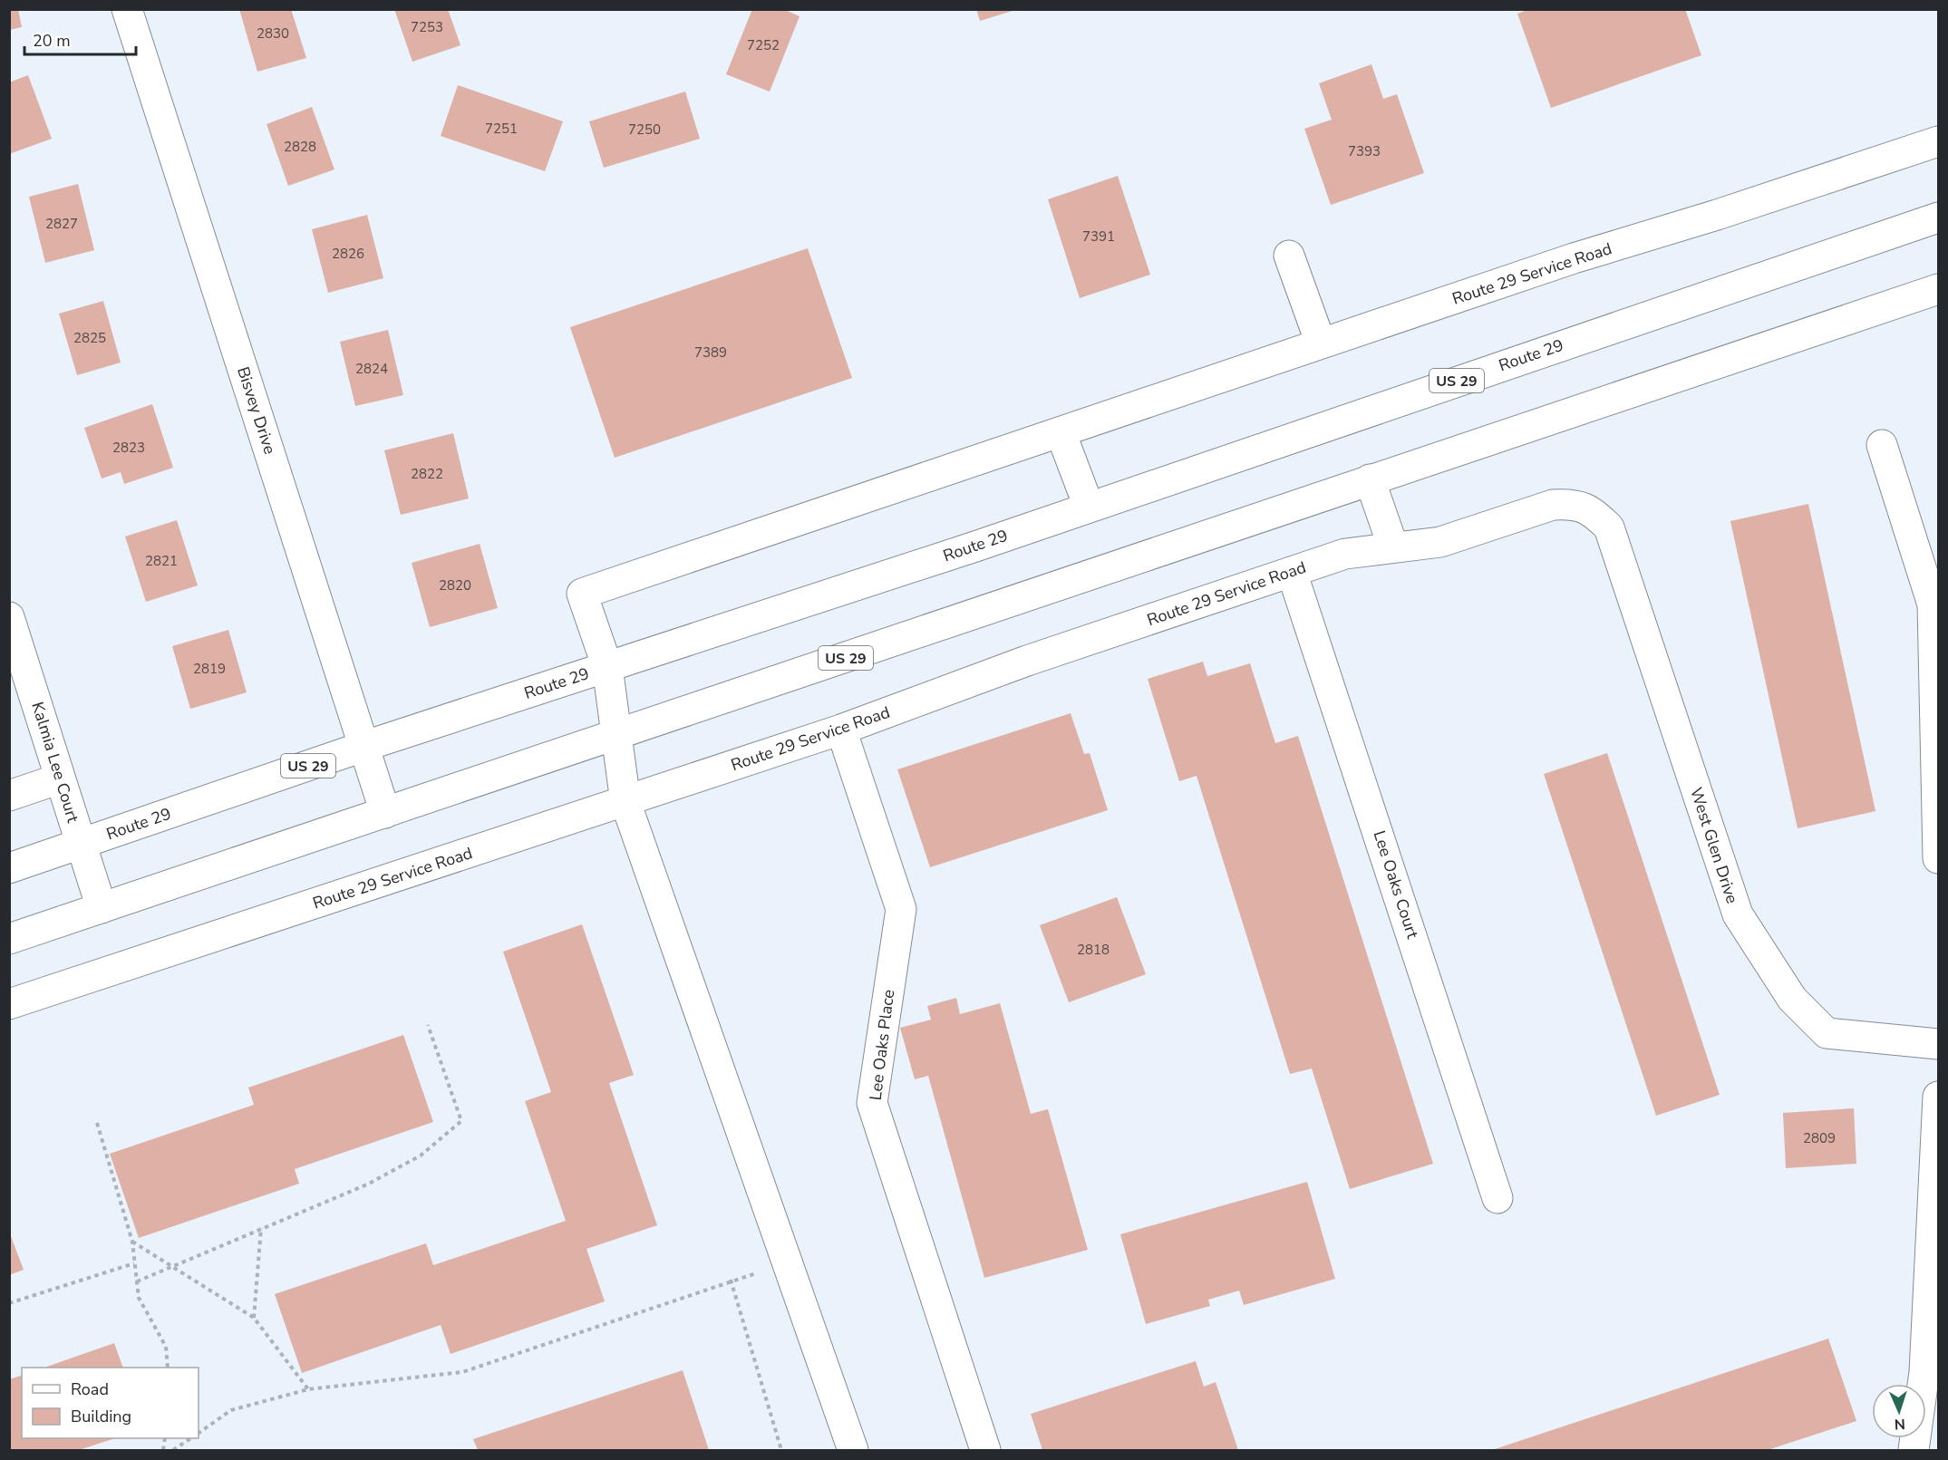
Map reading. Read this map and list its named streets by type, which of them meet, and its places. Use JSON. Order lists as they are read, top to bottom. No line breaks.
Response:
{"streets":{"street":["Route 29 Service Road","Route 29","US 29","Bisvey Drive","Kalmia Lee Court","West Glen Drive","Lee Oaks Court","Lee Oaks Place"]},"crossings":[["Route 29 Service Road","Route 29"],["Route 29 Service Road","West Glen Drive"],["Route 29 Service Road","Lee Oaks Court"],["Route 29 Service Road","Lee Oaks Place"],["Route 29","Bisvey Drive"],["Route 29","Kalmia Lee Court"],["US 29","Bisvey Drive"],["US 29","Kalmia Lee Court"]],"house_numbers":["7253","2830","7252","7251","7250","2828","7393","2827","7391","2826","2825","7389","2824","2823","2822","2821","2820","2819","2818","2809"],"legend":["Road","Building"],"scale_bar":"20 m","north":"bottom"}
